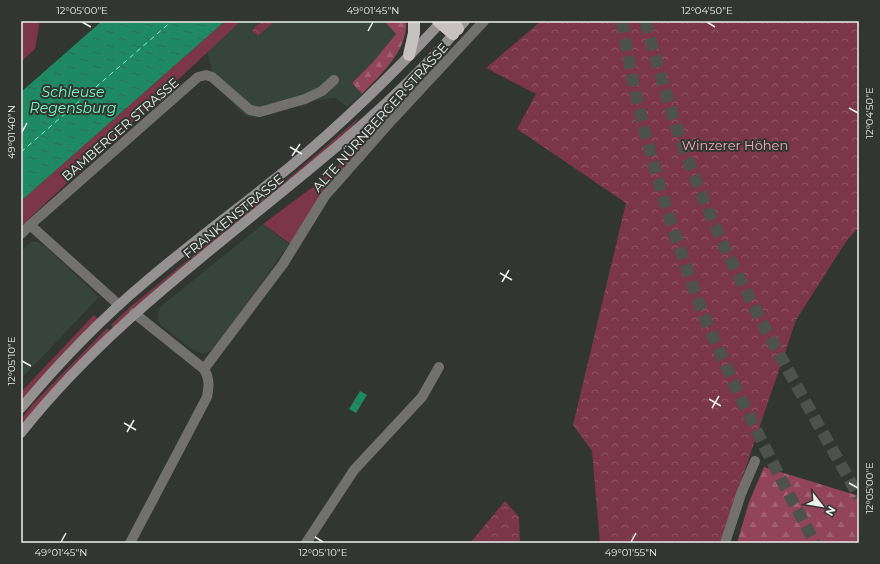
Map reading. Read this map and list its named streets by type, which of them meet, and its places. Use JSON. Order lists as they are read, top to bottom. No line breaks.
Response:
{"streets":{"main road":["FRANKENSTRASSE"],"street":["ALTE NÜRNBERGER STRASSE","BAMBERGER STRASSE"]},"water":["Schleuse Regensburg"],"parks":["Winzerer Höhen"],"north":"bottom right","coordinates":["12°05'00\"E","49°01'45\"N","12°04'50\"E","49°01'40\"N","12°05'10\"E","49°01'55\"N"]}
